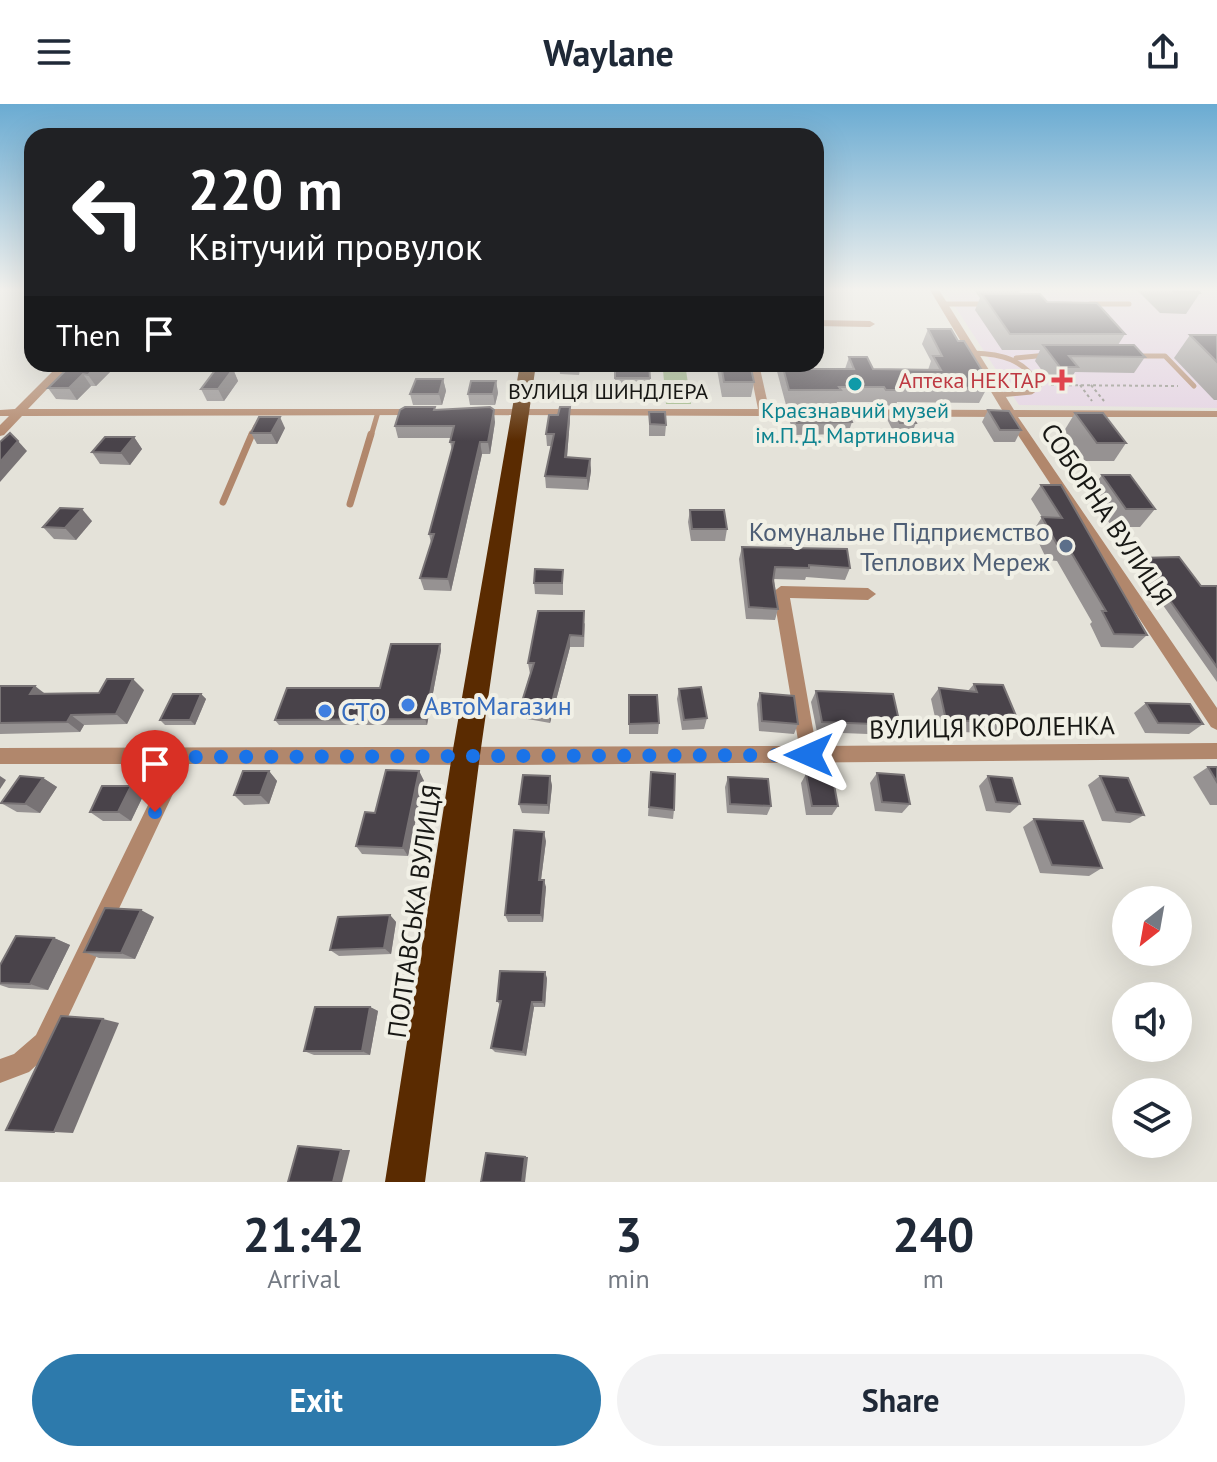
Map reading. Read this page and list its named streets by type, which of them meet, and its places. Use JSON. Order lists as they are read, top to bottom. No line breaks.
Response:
{"streets":{"highway":["ПОЛТАВСЬКА ВУЛИЦЯ"],"street":["ВУЛИЦЯ ШИНДЛЕРА","СОБОРНА ВУЛИЦЯ","ВУЛИЦЯ КОРОЛЕНКА"]},"crossings":[["ВУЛИЦЯ ШИНДЛЕРА","СОБОРНА ВУЛИЦЯ"],["ВУЛИЦЯ ШИНДЛЕРА","ПОЛТАВСЬКА ВУЛИЦЯ"],["ВУЛИЦЯ КОРОЛЕНКА","ПОЛТАВСЬКА ВУЛИЦЯ"]],"places":{"health":["Аптека НЕКТАР"],"other":["Краєзнавчий музей ім.П. Д. Мартиновича","Комунальне Підприємство Теплових Мереж","АвтоМагазин","СТО"]},"north":"bottom left","page":{"header":"Waylane","turn":["220 m","Квітучий провулок"],"then":"Then","eta":["21:42","Arrival","3","min","240","m"],"buttons":["Exit","Share"]}}
